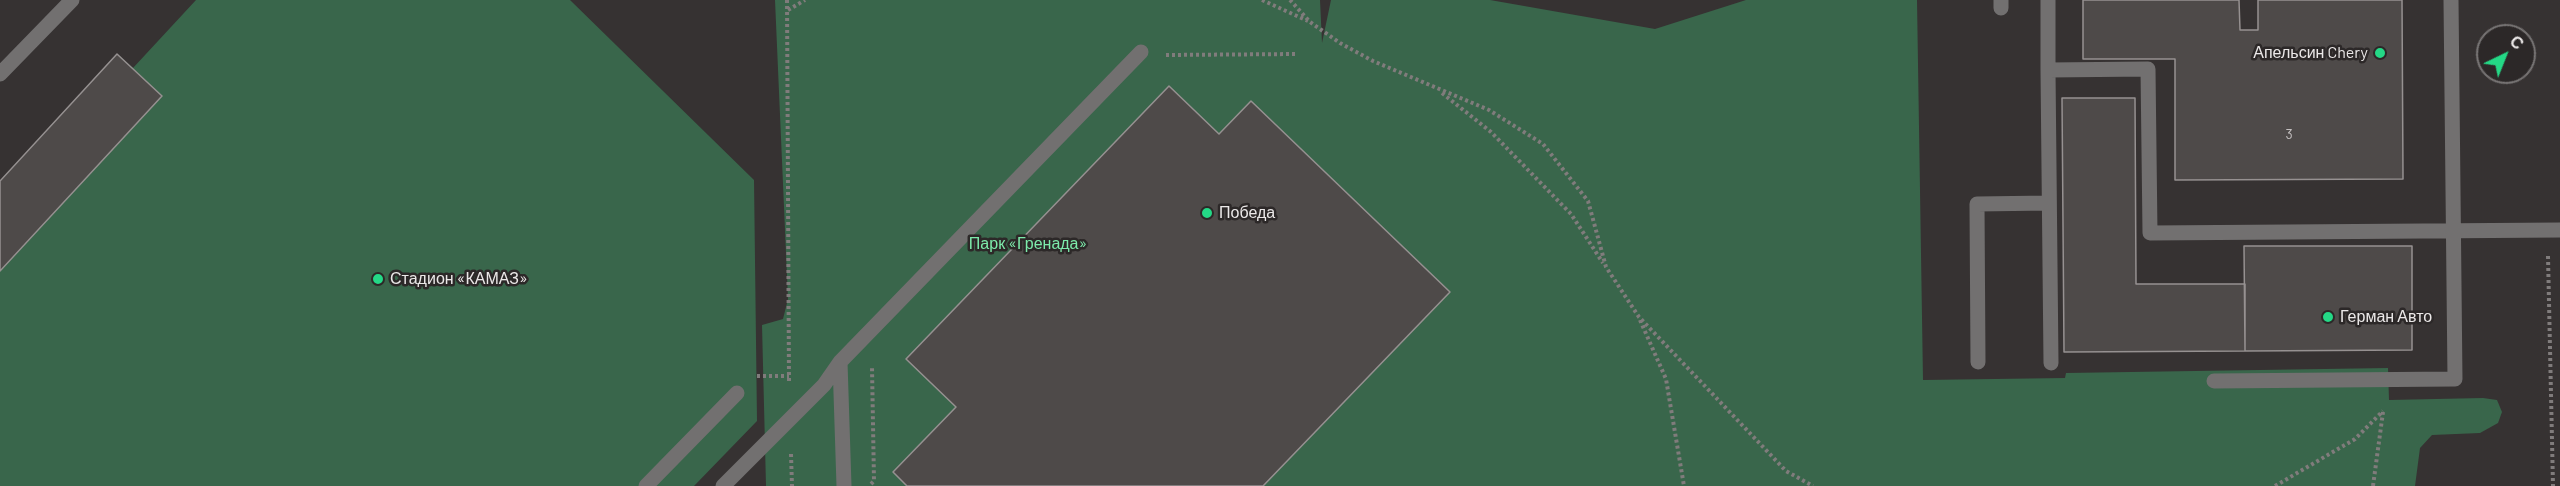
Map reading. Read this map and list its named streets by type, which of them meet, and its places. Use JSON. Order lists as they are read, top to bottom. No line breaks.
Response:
{"parks":["Парк «Гренада»"],"places":["Апельсин Chery","Победа","Стадион «КАМАЗ»","Герман Авто"],"house_numbers":["3"],"north":"top right"}
